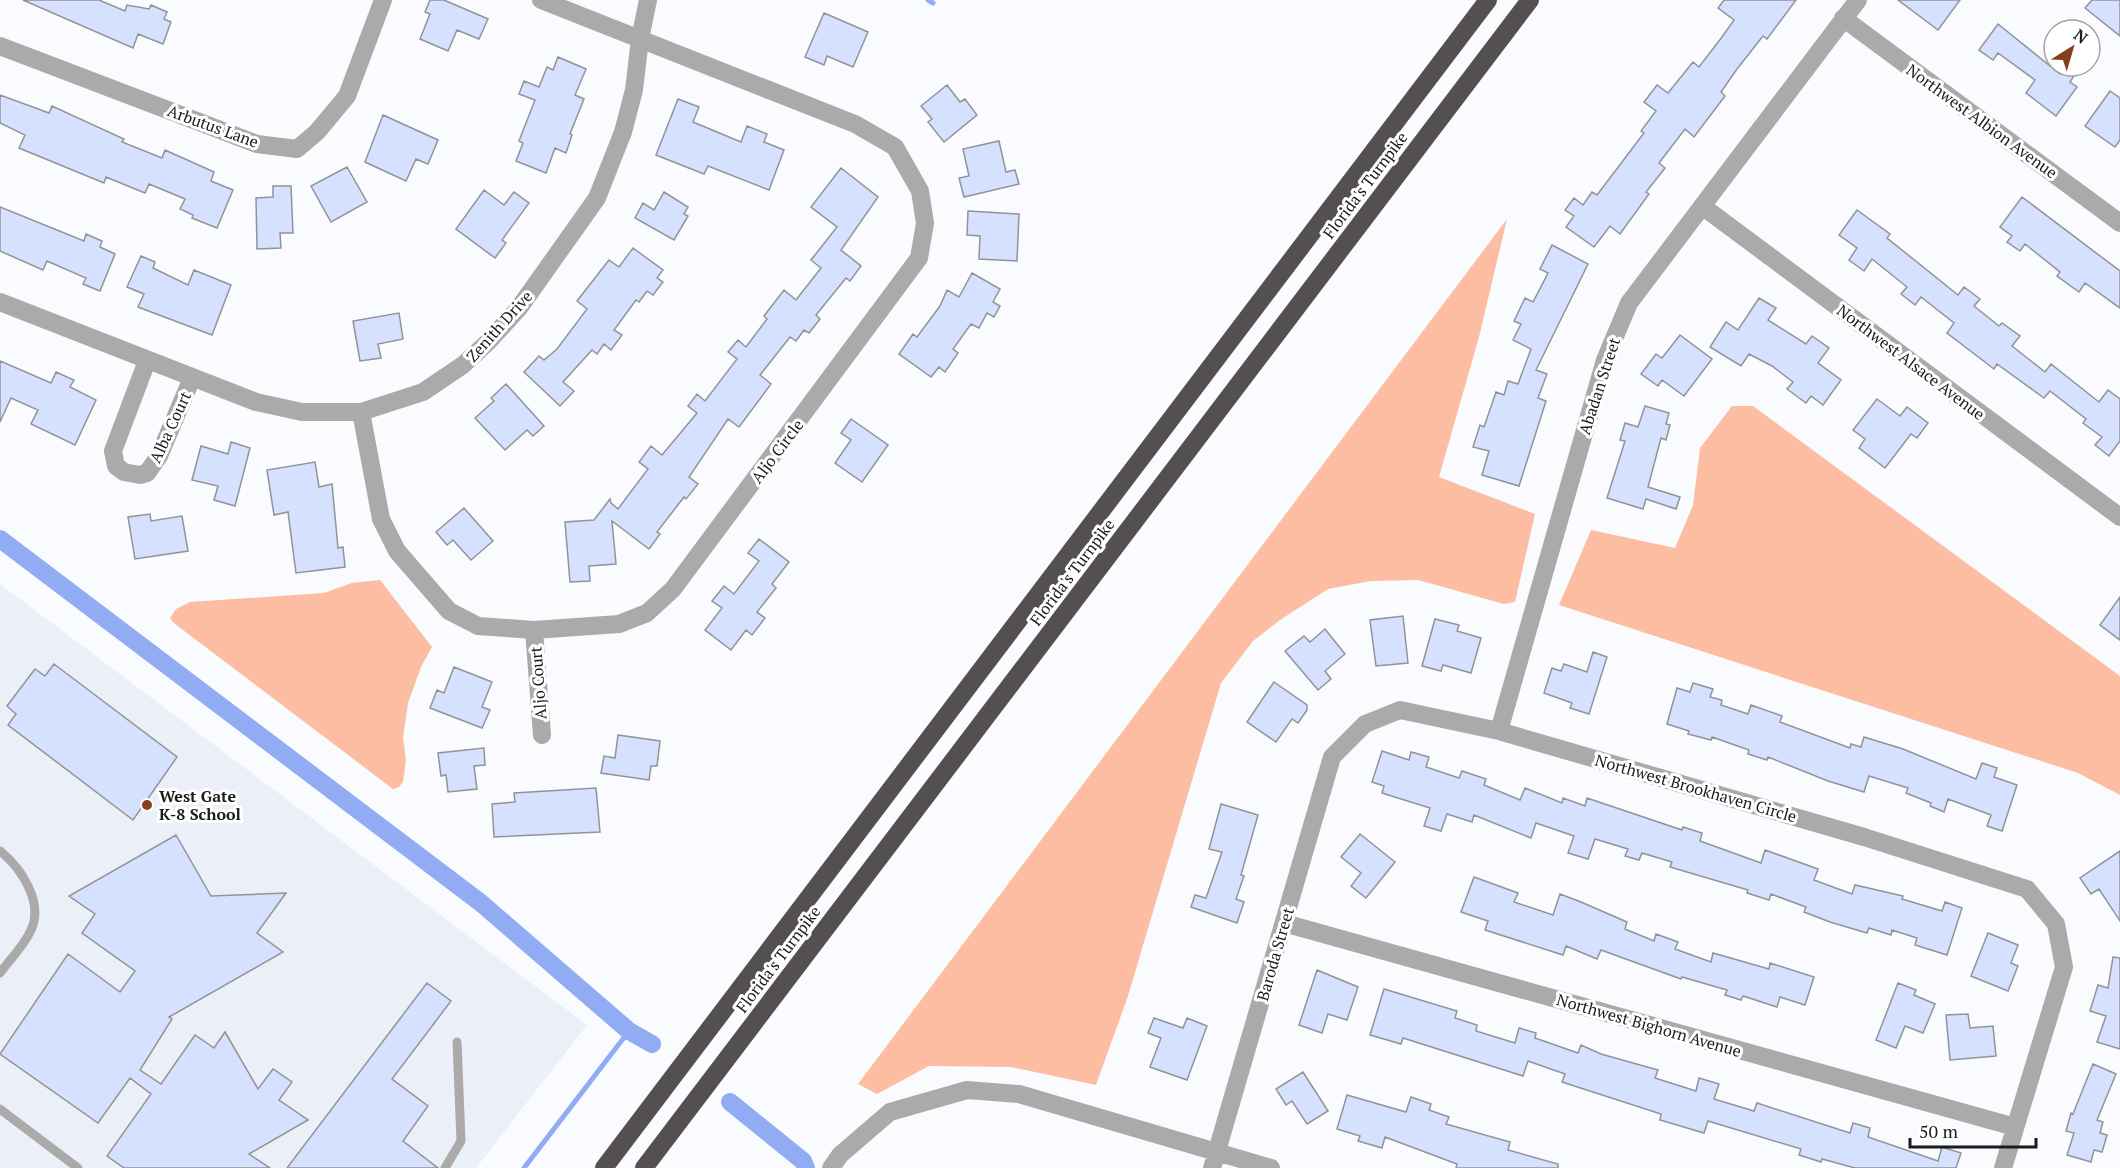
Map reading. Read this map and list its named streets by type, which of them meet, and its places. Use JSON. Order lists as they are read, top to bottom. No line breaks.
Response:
{"streets":{"highway":["Florida's Turnpike"],"street":["Northwest Albion Avenue","Arbutus Lane","Zenith Drive","Northwest Alsace Avenue","Abadan Street","Alba Court","Aljo Circle","Aljo Court","Northwest Brookhaven Circle","Baroda Street","Northwest Bighorn Avenue"]},"crossings":[["Northwest Albion Avenue","Abadan Street"],["Zenith Drive","Alba Court"],["Zenith Drive","Aljo Circle"],["Northwest Alsace Avenue","Abadan Street"],["Abadan Street","Northwest Brookhaven Circle"],["Aljo Circle","Aljo Court"],["Northwest Brookhaven Circle","Baroda Street"],["Northwest Brookhaven Circle","Northwest Bighorn Avenue"],["Baroda Street","Northwest Bighorn Avenue"]],"places":["West Gate K-8 School"],"scale_bar":"50 m","north":"top right"}
